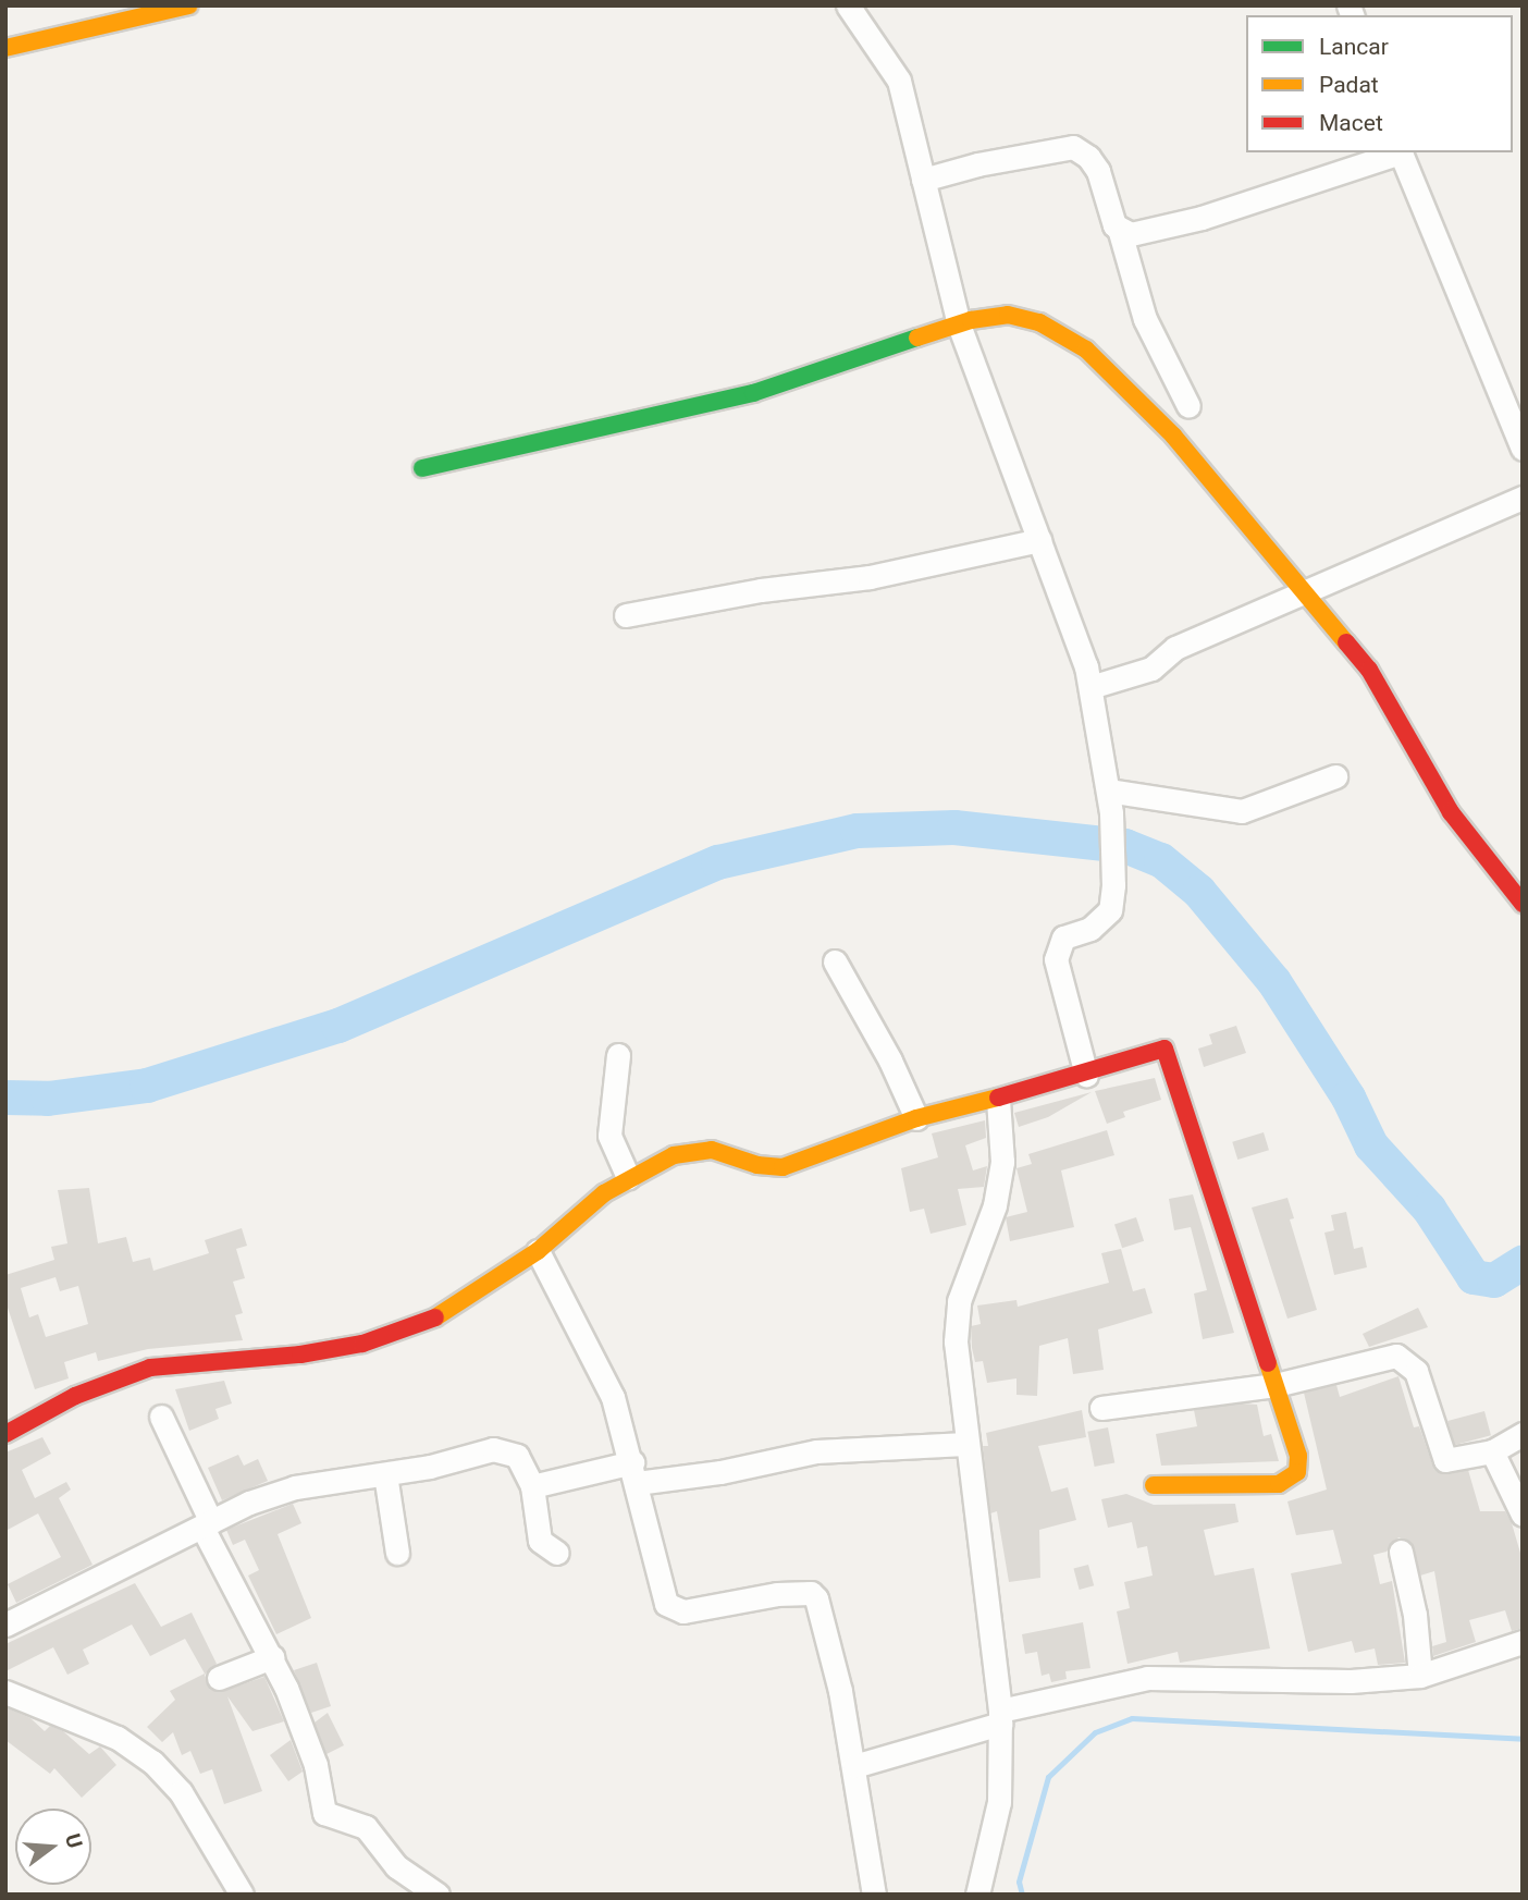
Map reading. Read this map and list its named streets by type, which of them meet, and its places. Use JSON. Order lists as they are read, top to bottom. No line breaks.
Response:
{"legend":["Lancar","Padat","Macet"],"north":"right"}
